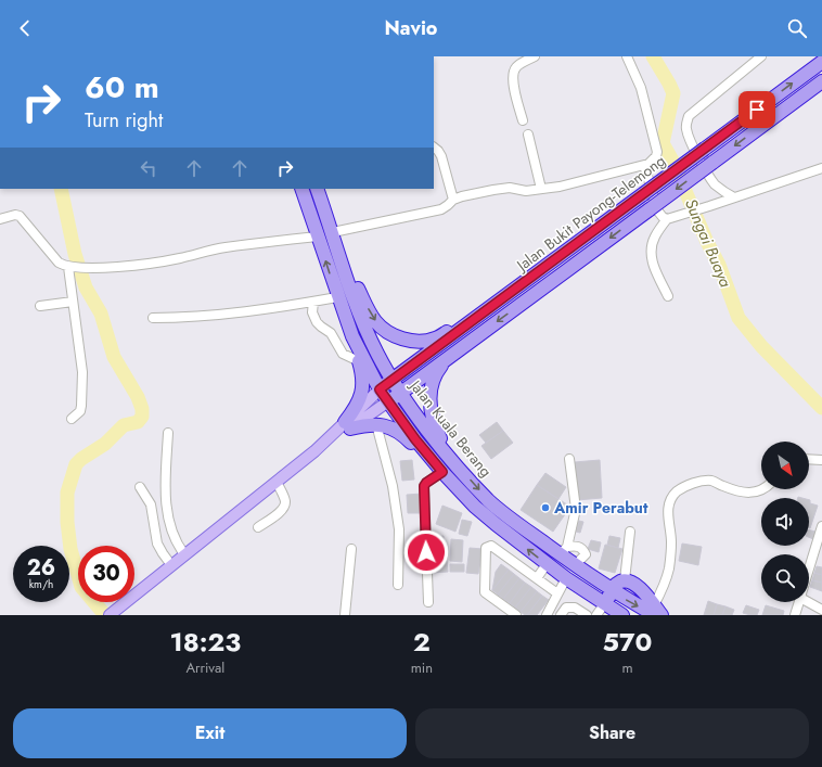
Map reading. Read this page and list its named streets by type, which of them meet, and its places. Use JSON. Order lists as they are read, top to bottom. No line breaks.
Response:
{"streets":{"highway":["Jalan Bukit Payong-Telemong","Jalan Kuala Berang"]},"crossings":[["Jalan Bukit Payong-Telemong","Jalan Kuala Berang"]],"water":["Sungai Buaya"],"places":["Amir Perabut"],"north":"bottom right","page":{"header":"Navio","turn":["60 m","Turn right"],"speed":"26 km/h","limit":"30","eta":["18:23","Arrival","2","min","570","m"],"buttons":["Exit","Share"]}}
